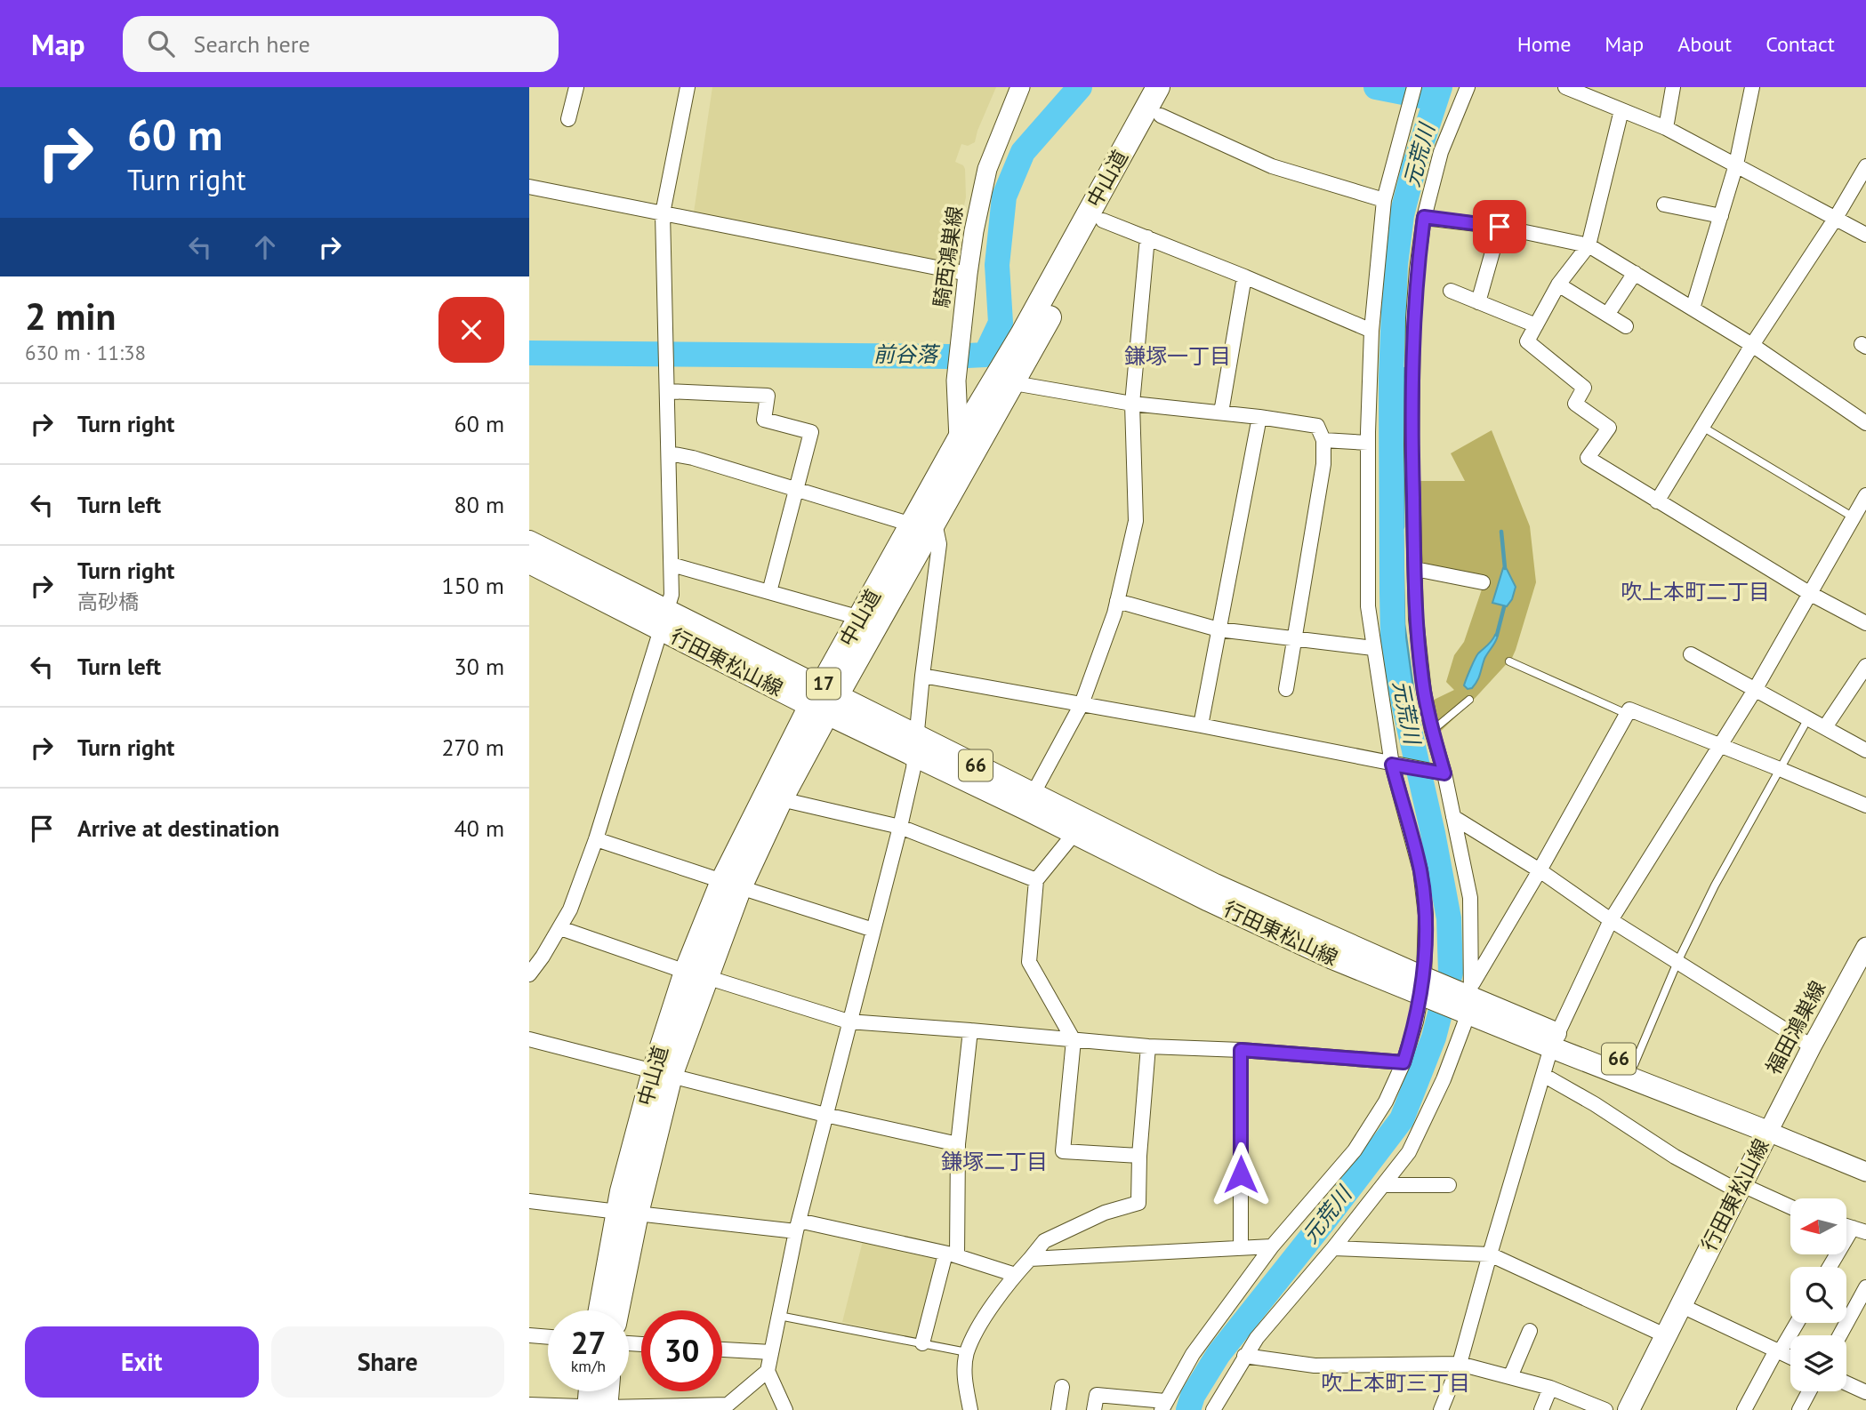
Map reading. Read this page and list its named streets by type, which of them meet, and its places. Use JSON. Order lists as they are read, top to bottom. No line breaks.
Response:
{"streets":{"highway":["中山道","17"],"main road":["騎西鴻巣線","行田東松山線","66","福田鴻巣線"]},"crossings":[["中山道","騎西鴻巣線"],["中山道","行田東松山線"],["行田東松山線","福田鴻巣線"]],"districts":["鎌塚一丁目","吹上本町二丁目","鎌塚二丁目","吹上本町三丁目"],"water":["元荒川","前谷落"],"north":"left","page":{"header":"Map","search":"Search here","nav":["Home","Map","About","Contact"],"turn":["60 m","Turn right"],"heading":["2 min","630 m · 11:38"],"list":[{"name":"Turn right","value":"60 m"},{"name":"Turn left","value":"80 m"},{"name":"Turn right","note":"高砂橋","value":"150 m"},{"name":"Turn left","value":"30 m"},{"name":"Turn right","value":"270 m"},{"name":"Arrive at destination","value":"40 m"}],"speed":"27 km/h","limit":"30","buttons":["Exit","Share"]}}
